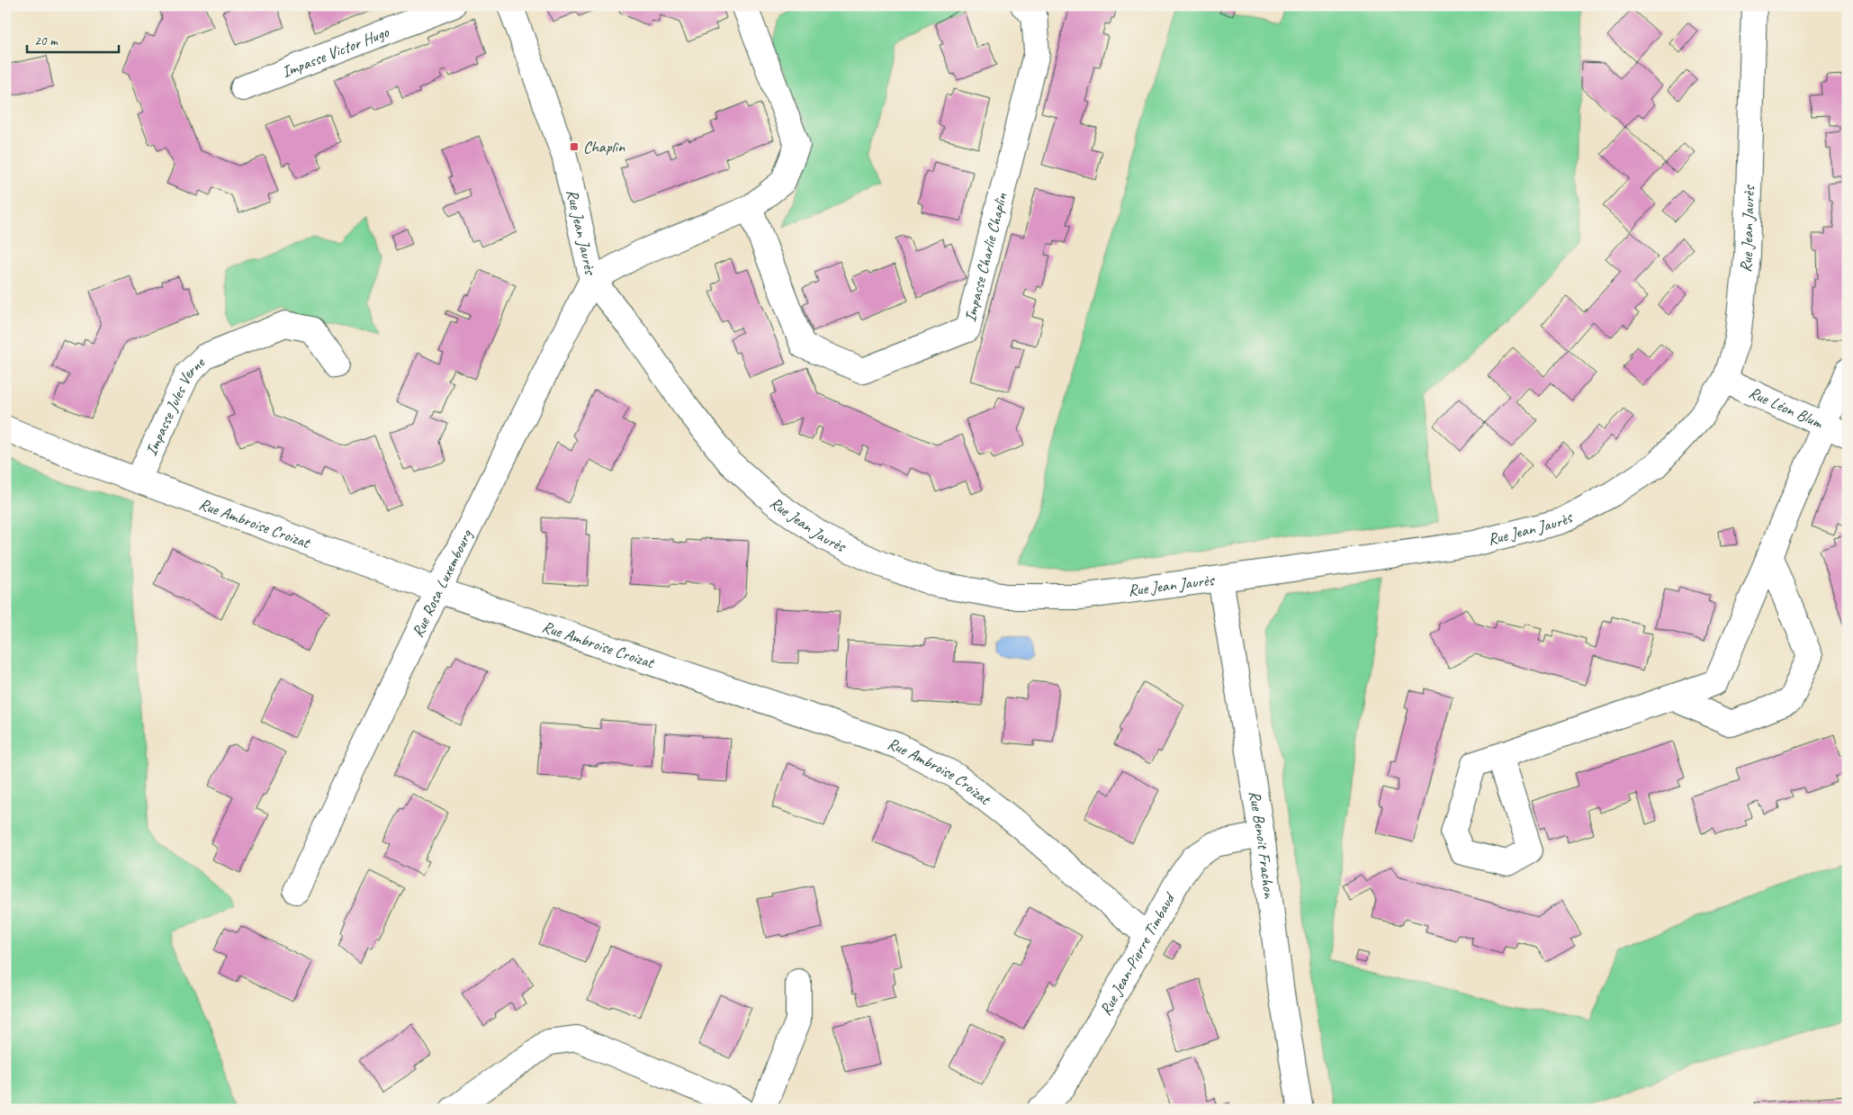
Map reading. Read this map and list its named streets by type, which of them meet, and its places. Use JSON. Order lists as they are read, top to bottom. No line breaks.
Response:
{"streets":{"street":["Impasse Victor Hugo","Rue Jean Jaurès","Impasse Charlie Chaplin","Impasse Jules Verne","Rue Léon Blum","Rue Ambroise Croizat","Rue Rosa Luxembourg","Rue Benoit Frachon","Rue Jean-Pierre Timbaud"]},"crossings":[["Rue Jean Jaurès","Rue Léon Blum"],["Rue Jean Jaurès","Rue Rosa Luxembourg"],["Rue Jean Jaurès","Rue Benoit Frachon"],["Impasse Jules Verne","Rue Ambroise Croizat"],["Rue Ambroise Croizat","Rue Rosa Luxembourg"],["Rue Ambroise Croizat","Rue Jean-Pierre Timbaud"],["Rue Benoit Frachon","Rue Jean-Pierre Timbaud"]],"places":{"transit":["Chaplin"]},"scale_bar":"20 m"}
